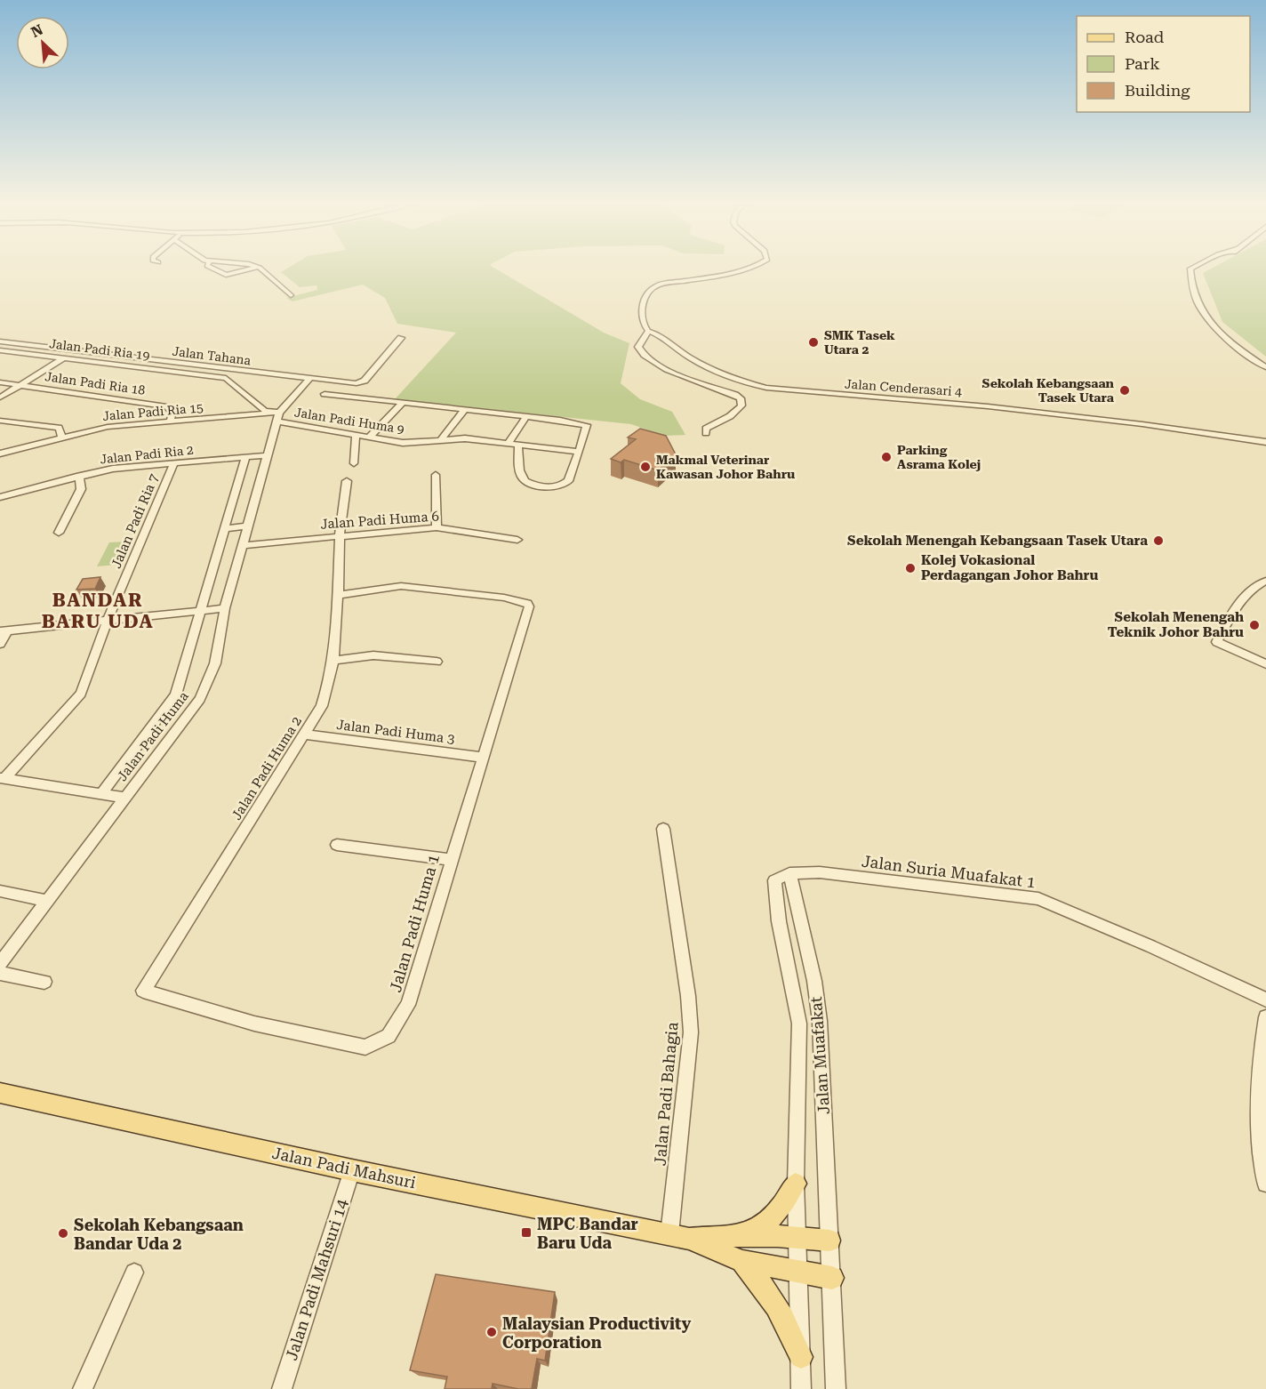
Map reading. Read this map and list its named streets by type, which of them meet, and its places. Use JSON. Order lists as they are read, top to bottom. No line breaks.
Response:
{"streets":{"main road":["Jalan Padi Mahsuri"],"street":["Jalan Padi Ria 19","Jalan Tahana","Jalan Padi Ria 18","Jalan Cenderasari 4","Jalan Padi Ria 15","Jalan Padi Huma 9","Jalan Padi Ria 2","Jalan Padi Huma 6","Jalan Padi Ria 7","Jalan Padi Huma 3","Jalan Padi Huma","Jalan Padi Huma 2","Jalan Suria Muafakat 1","Jalan Padi Huma 1","Jalan Muafakat","Jalan Padi Bahagia","Jalan Padi Mahsuri 14"]},"crossings":[["Jalan Padi Ria 19","Jalan Padi Ria 15"],["Jalan Padi Ria 19","Jalan Padi Huma 9"],["Jalan Padi Ria 19","Jalan Padi Huma"],["Jalan Tahana","Jalan Padi Huma"],["Jalan Padi Ria 18","Jalan Padi Ria 15"],["Jalan Padi Ria 15","Jalan Padi Huma 9"],["Jalan Padi Ria 15","Jalan Padi Huma"],["Jalan Padi Huma 9","Jalan Padi Huma"],["Jalan Padi Ria 2","Jalan Padi Ria 7"],["Jalan Padi Ria 2","Jalan Padi Huma"],["Jalan Padi Huma 6","Jalan Padi Huma"],["Jalan Padi Huma 6","Jalan Padi Huma 2"],["Jalan Padi Huma 3","Jalan Padi Huma 2"],["Jalan Padi Huma 3","Jalan Padi Huma 1"],["Jalan Padi Huma 2","Jalan Padi Huma 1"],["Jalan Suria Muafakat 1","Jalan Muafakat"],["Jalan Muafakat","Jalan Padi Mahsuri"],["Jalan Padi Bahagia","Jalan Padi Mahsuri"],["Jalan Padi Mahsuri","Jalan Padi Mahsuri 14"]],"districts":["BANDAR BARU UDA"],"places":{"other":["SMK Tasek Utara 2","Sekolah Kebangsaan Tasek Utara","Parking Asrama Kolej","Makmal Veterinar Kawasan Johor Bahru","Sekolah Menengah Kebangsaan Tasek Utara","Kolej Vokasional Perdagangan Johor Bahru","Sekolah Menengah Teknik Johor Bahru","Sekolah Kebangsaan Bandar Uda 2","Malaysian Productivity Corporation"],"transit":["MPC Bandar Baru Uda"]},"legend":["Road","Park","Building"],"north":"top left"}
